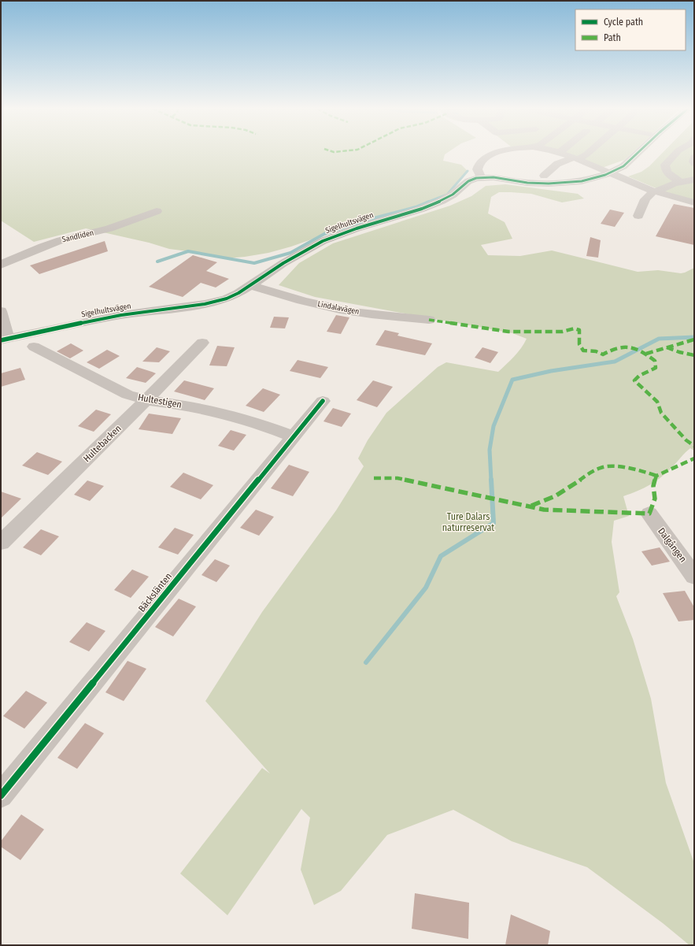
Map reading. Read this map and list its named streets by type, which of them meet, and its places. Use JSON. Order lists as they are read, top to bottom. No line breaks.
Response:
{"streets":{"street":["Sigelhultsvägen","Sandliden","Lindalavägen","Hultestigen","Hultebacken","Dalgången","Bäckslänten"]},"crossings":[["Sigelhultsvägen","Lindalavägen"],["Hultestigen","Hultebacken"],["Hultestigen","Bäckslänten"]],"parks":["Ture Dalars naturreservat"],"legend":["Cycle path","Path"]}
